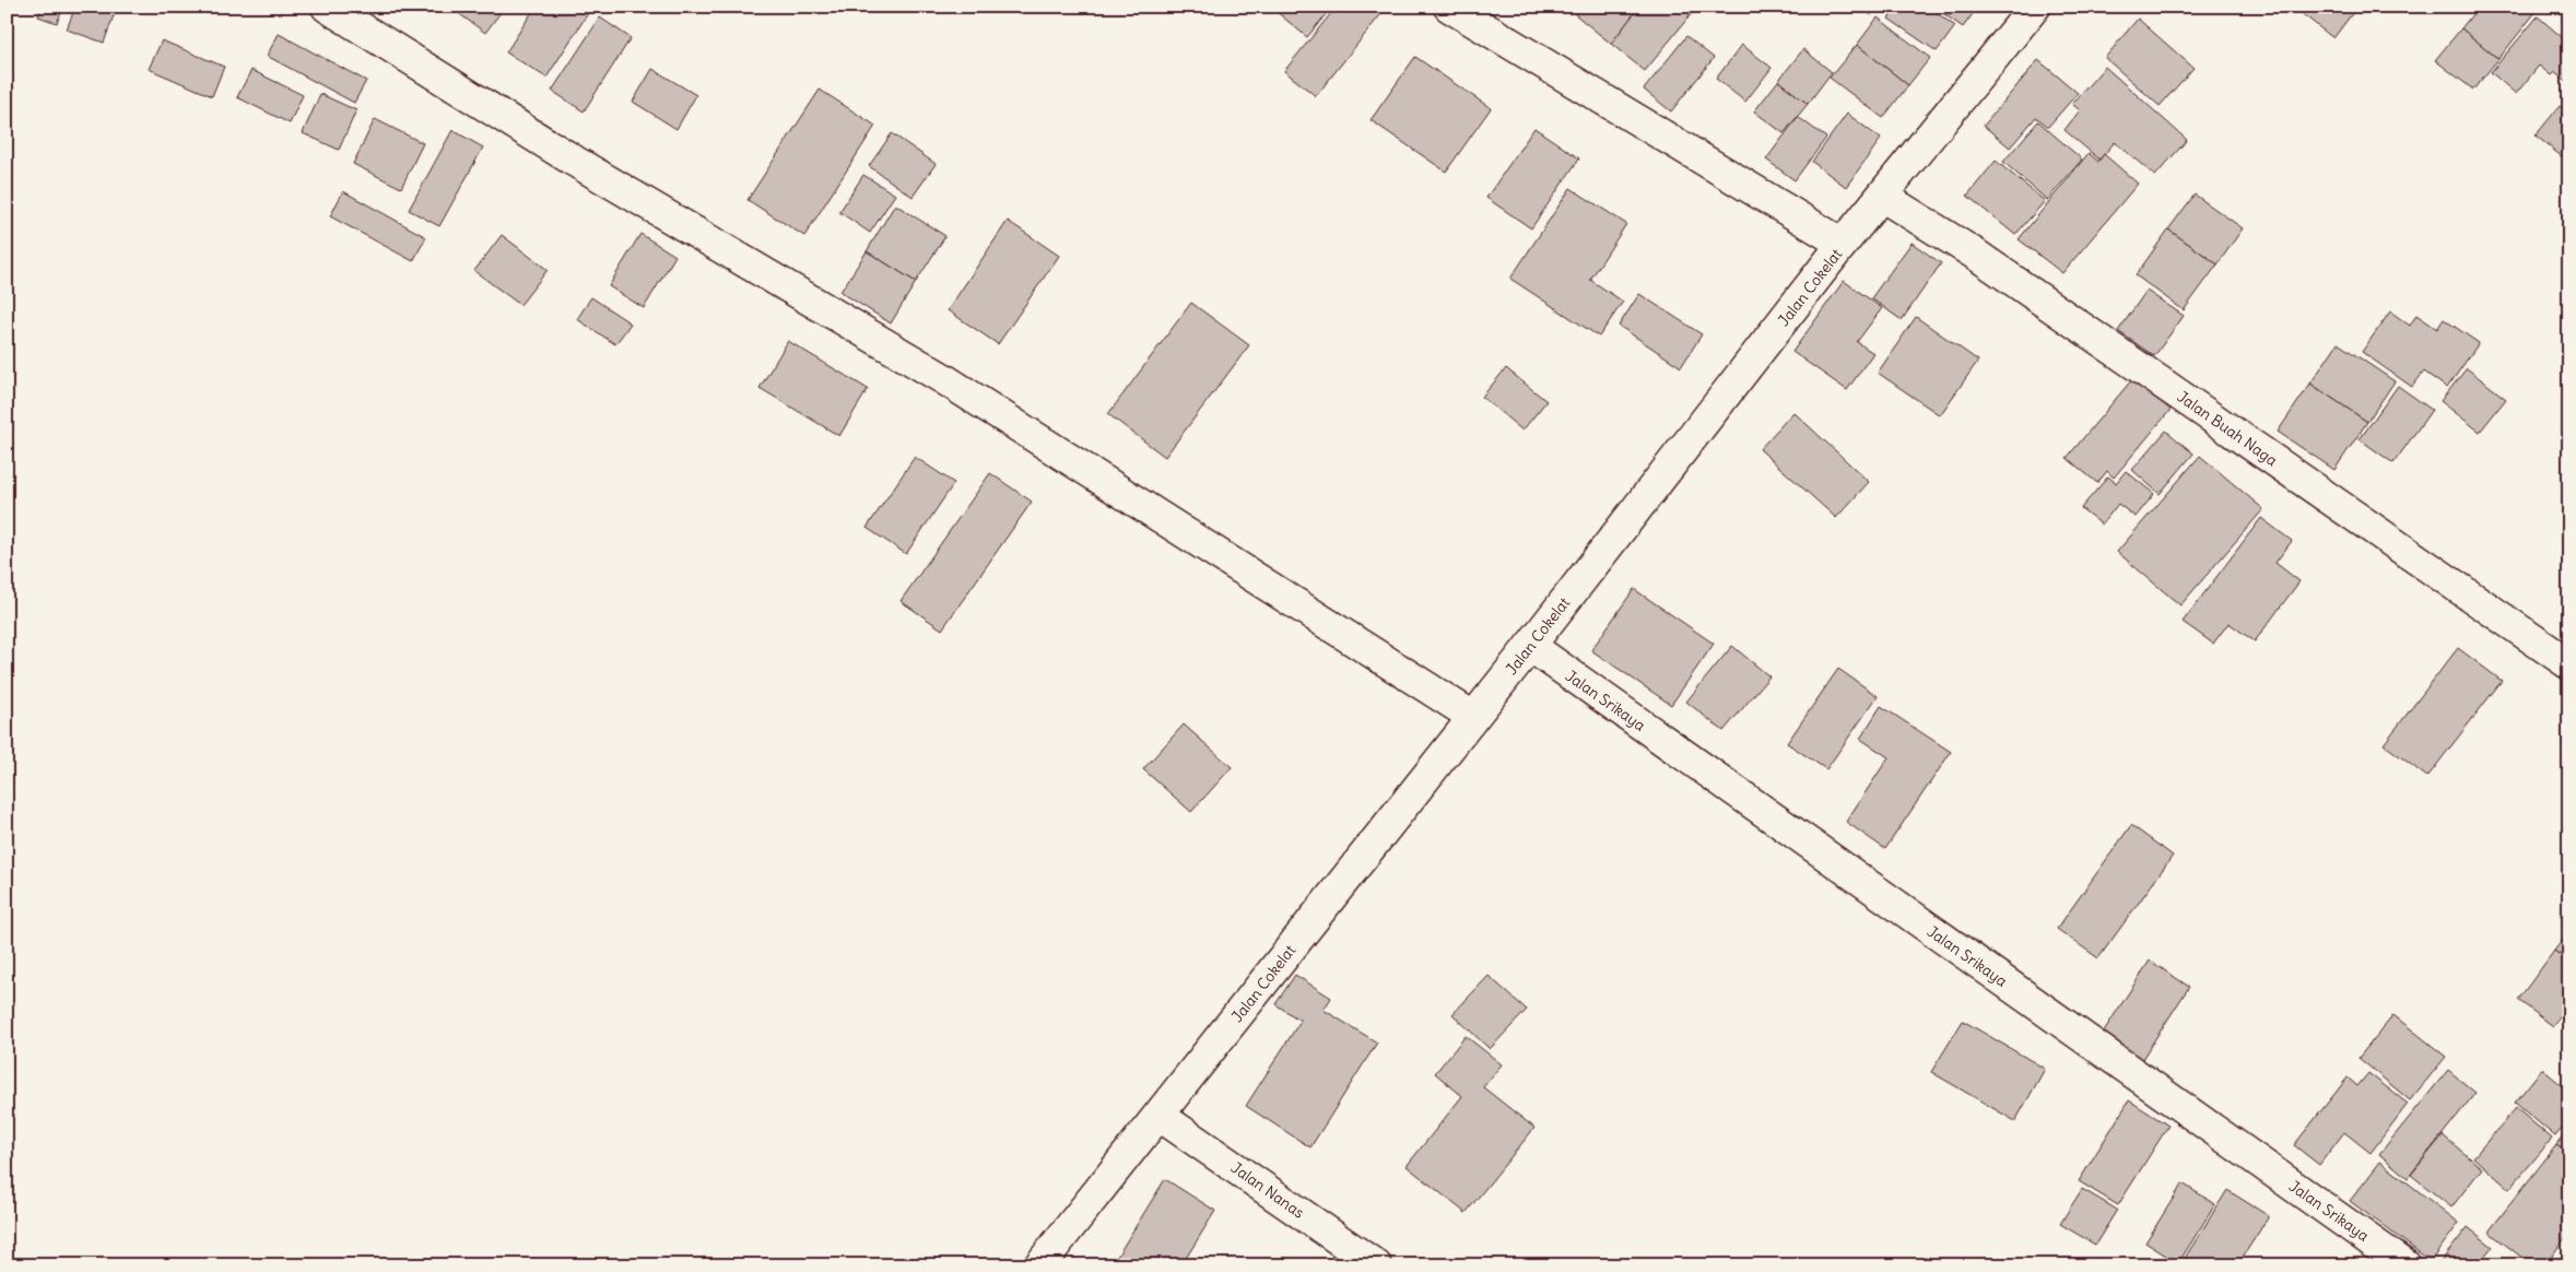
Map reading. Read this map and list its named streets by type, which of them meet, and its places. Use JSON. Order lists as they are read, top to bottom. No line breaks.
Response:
{"streets":{"street":["Jalan Cokelat","Jalan Buah Naga","Jalan Srikaya","Jalan Nanas"]},"crossings":[["Jalan Cokelat","Jalan Buah Naga"],["Jalan Cokelat","Jalan Srikaya"],["Jalan Cokelat","Jalan Nanas"]]}
